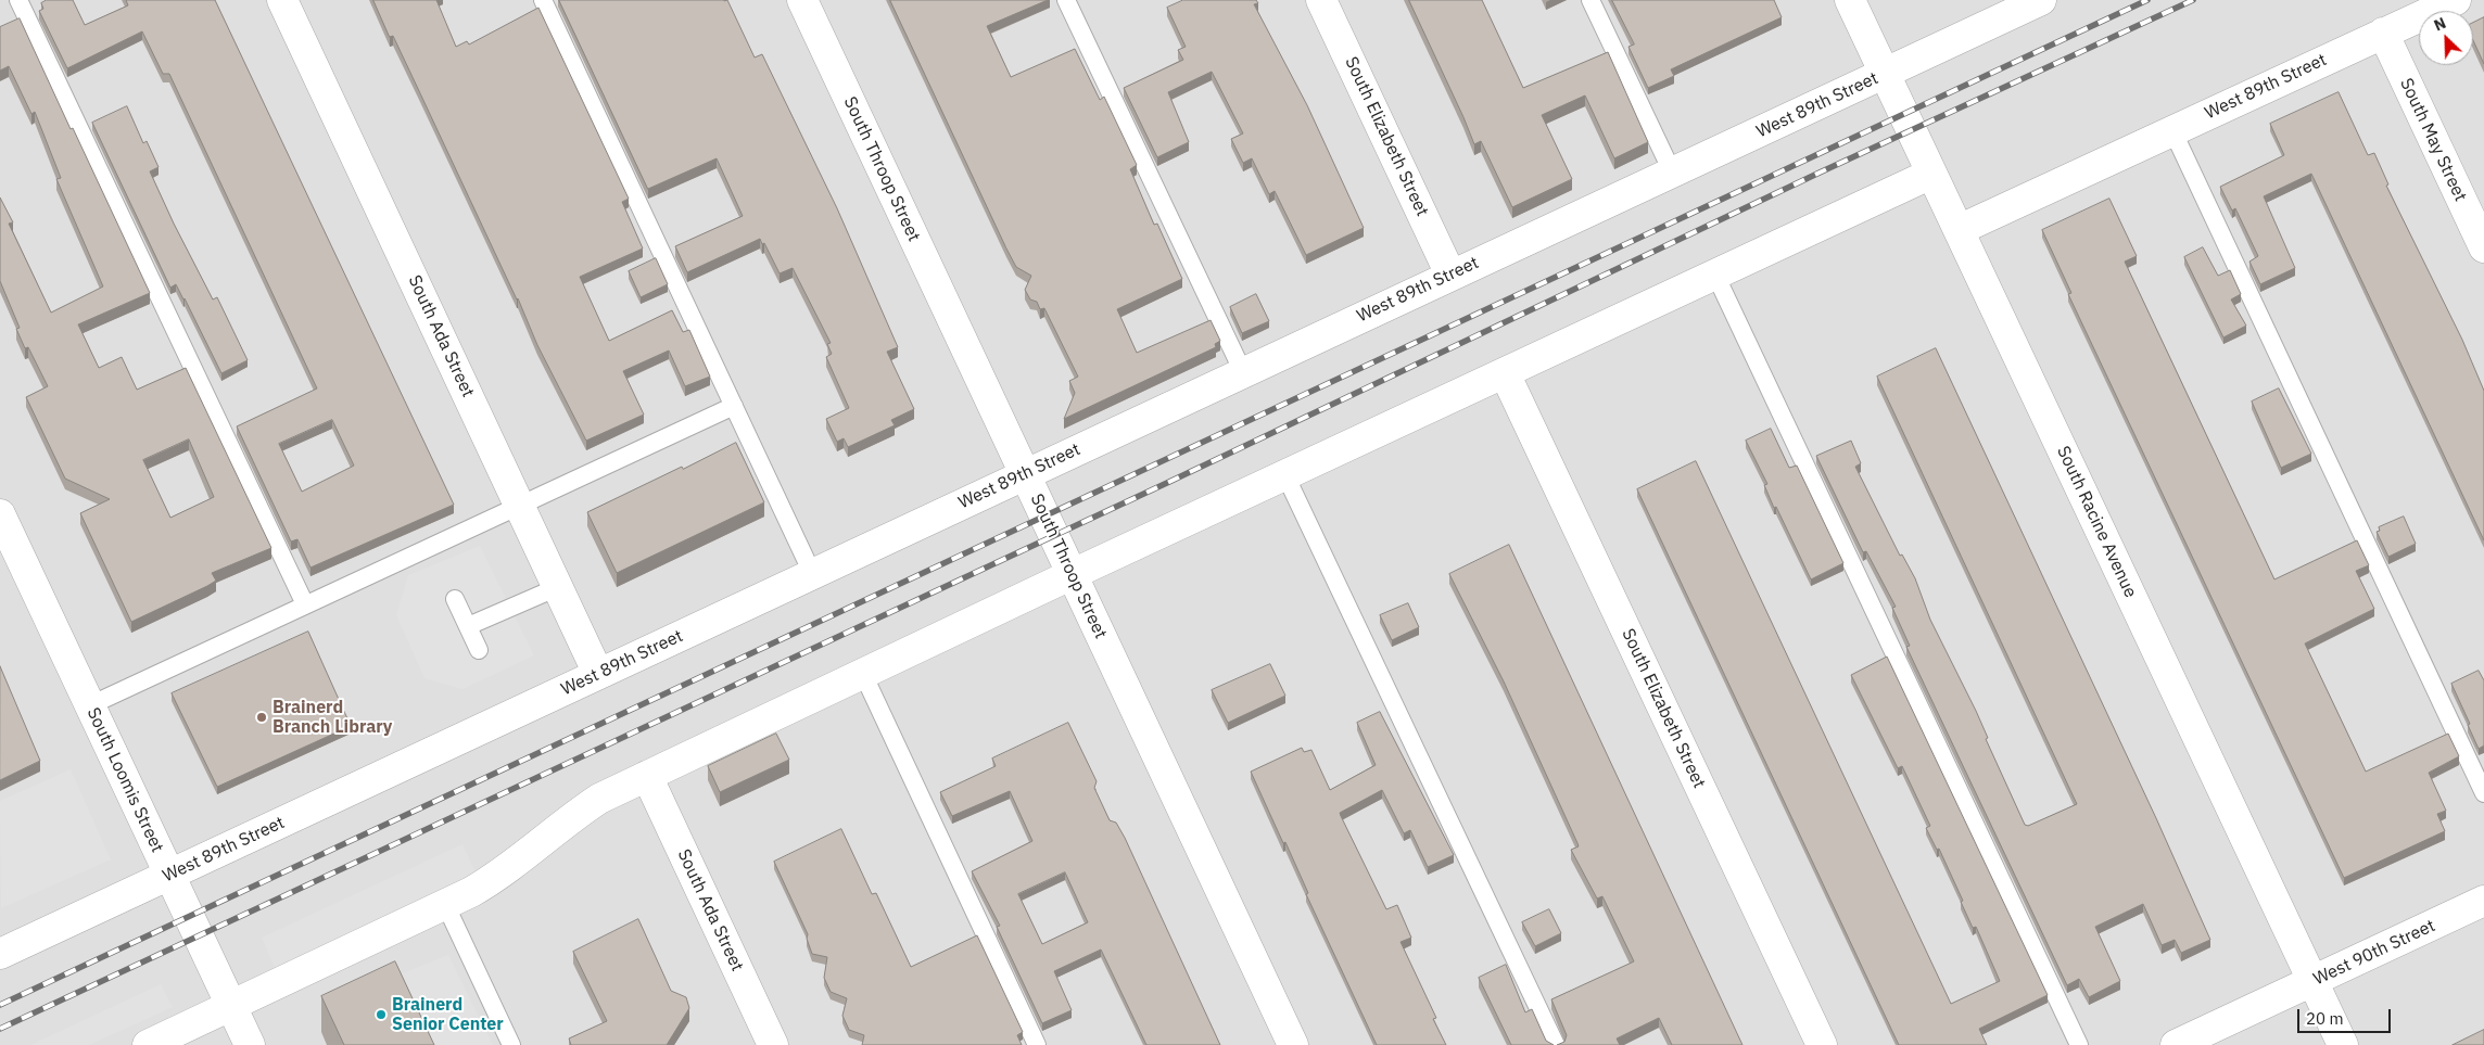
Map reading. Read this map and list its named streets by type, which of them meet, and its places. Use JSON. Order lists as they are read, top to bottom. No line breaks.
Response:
{"streets":{"street":["West 89th Street","South Elizabeth Street","South May Street","South Throop Street","South Ada Street","South Racine Avenue","South Loomis Street","West 90th Street"]},"crossings":[["West 89th Street","South Elizabeth Street"],["West 89th Street","South May Street"],["West 89th Street","South Throop Street"],["West 89th Street","South Ada Street"],["West 89th Street","South Racine Avenue"],["West 89th Street","South Loomis Street"],["South Racine Avenue","West 90th Street"]],"places":["Brainerd Branch Library","Brainerd Senior Center"],"scale_bar":"20 m","north":"top left"}
